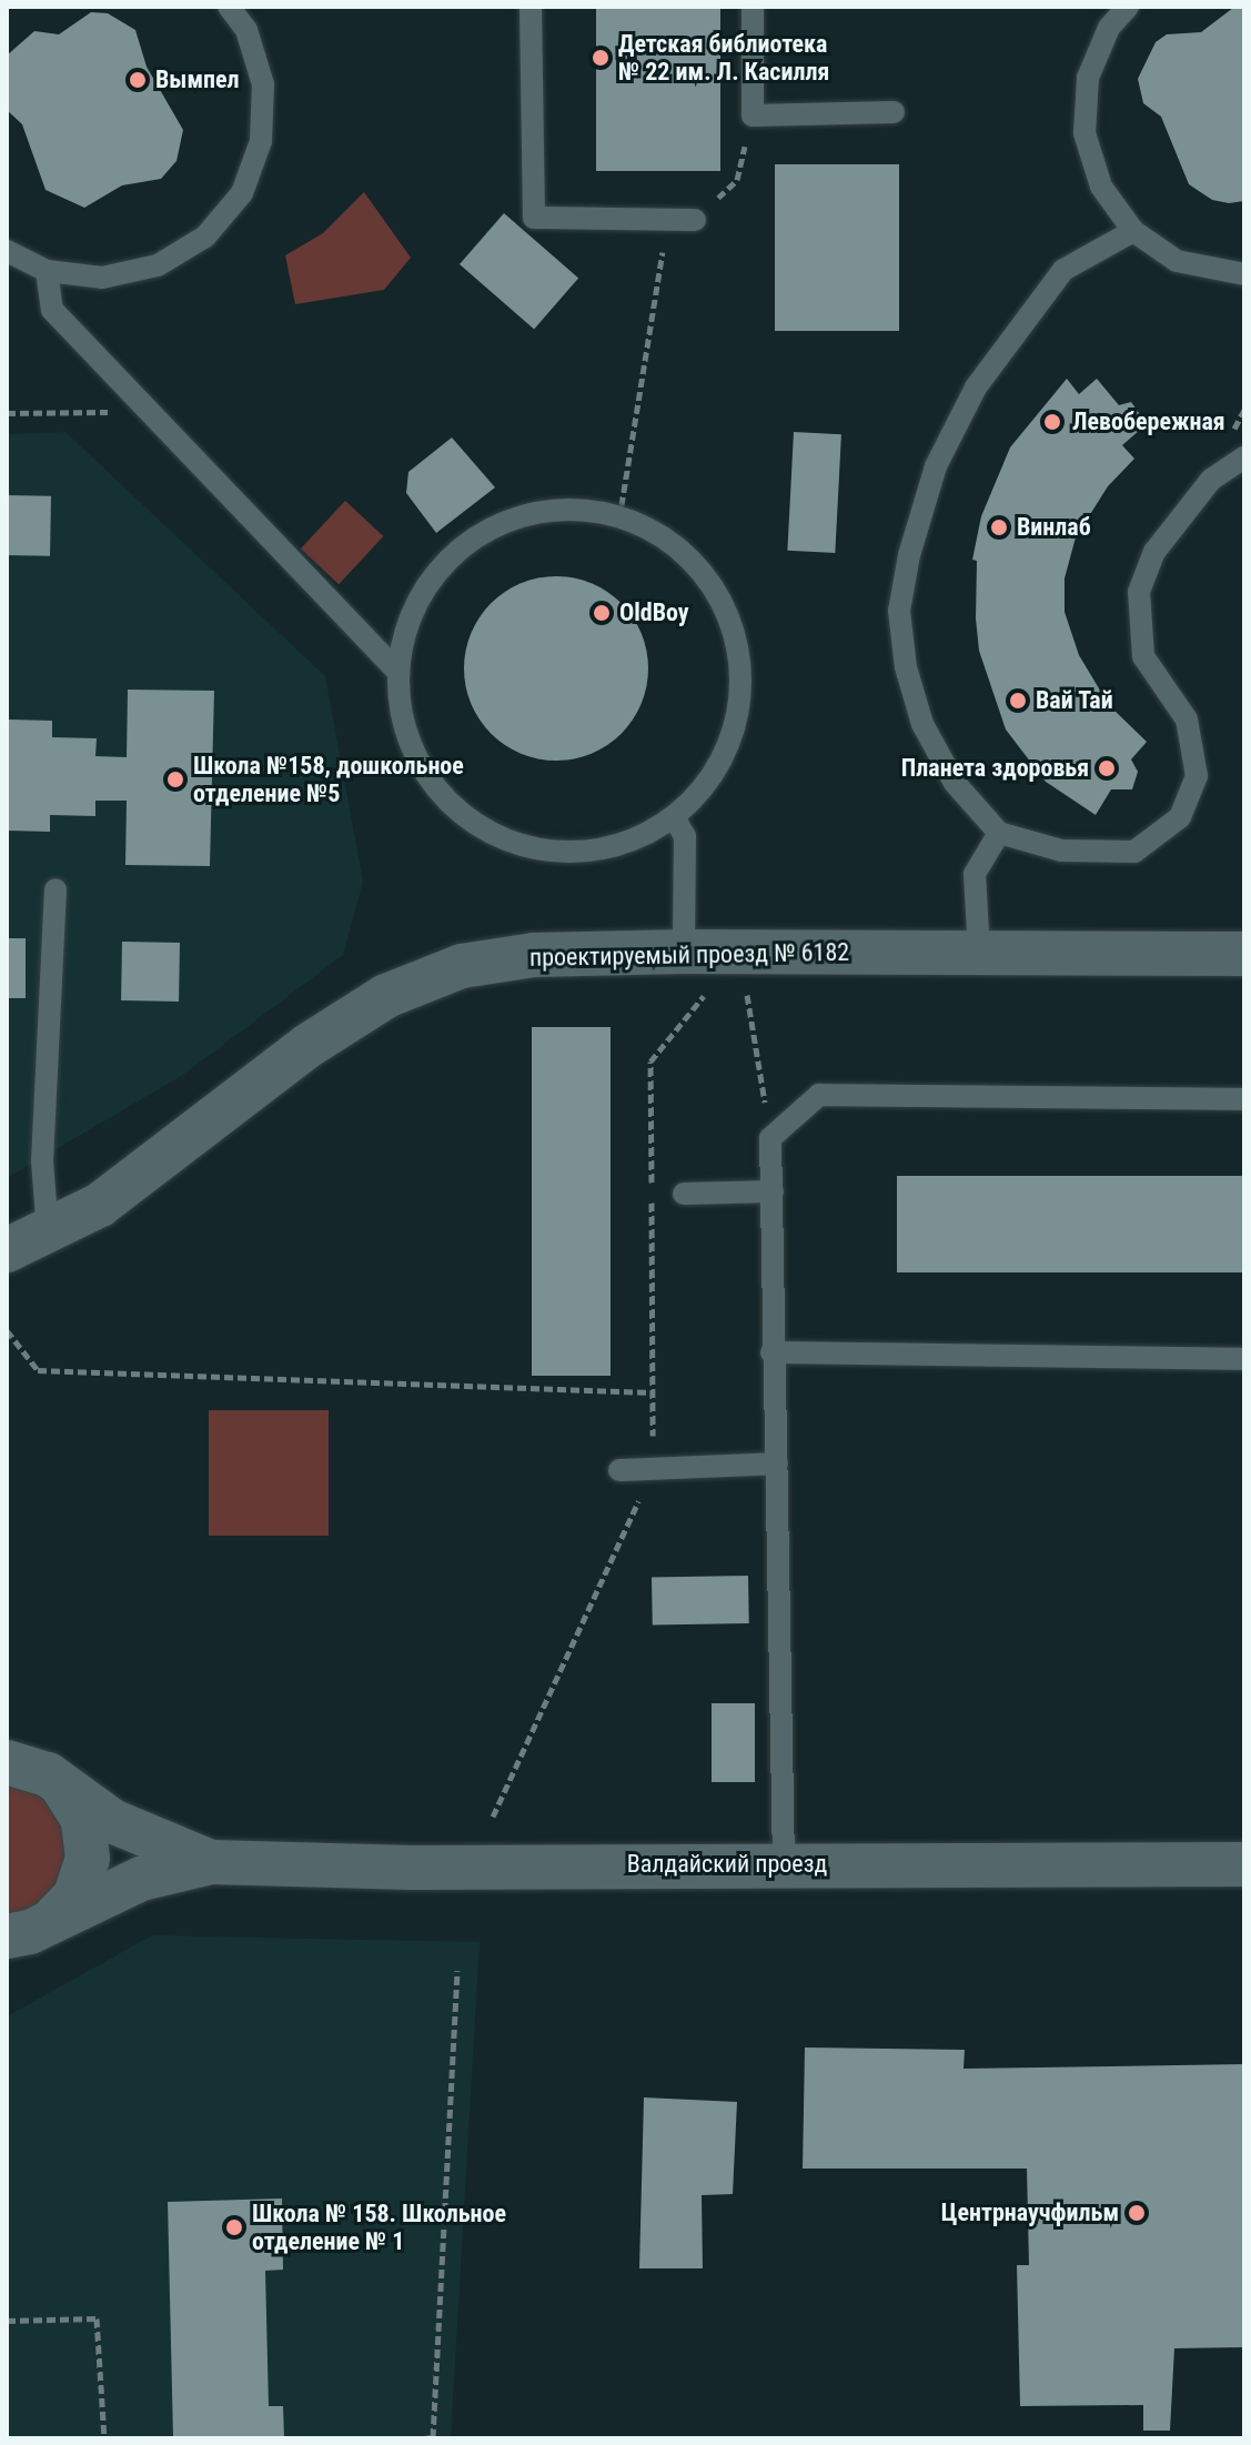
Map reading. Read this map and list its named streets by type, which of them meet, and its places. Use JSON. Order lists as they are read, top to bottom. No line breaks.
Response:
{"streets":{"street":["проектируемый проезд № 6182","Валдайский проезд"]},"places":["Детская библиотека № 22 им. Л. Касилля","Вымпел","Левобережная","Винлаб","OldBoy","Вай Тай","Планета здоровья","Школа №158, дошкольное отделение №5","Центрнаучфильм","Школа № 158. Школьное отделение № 1"]}
